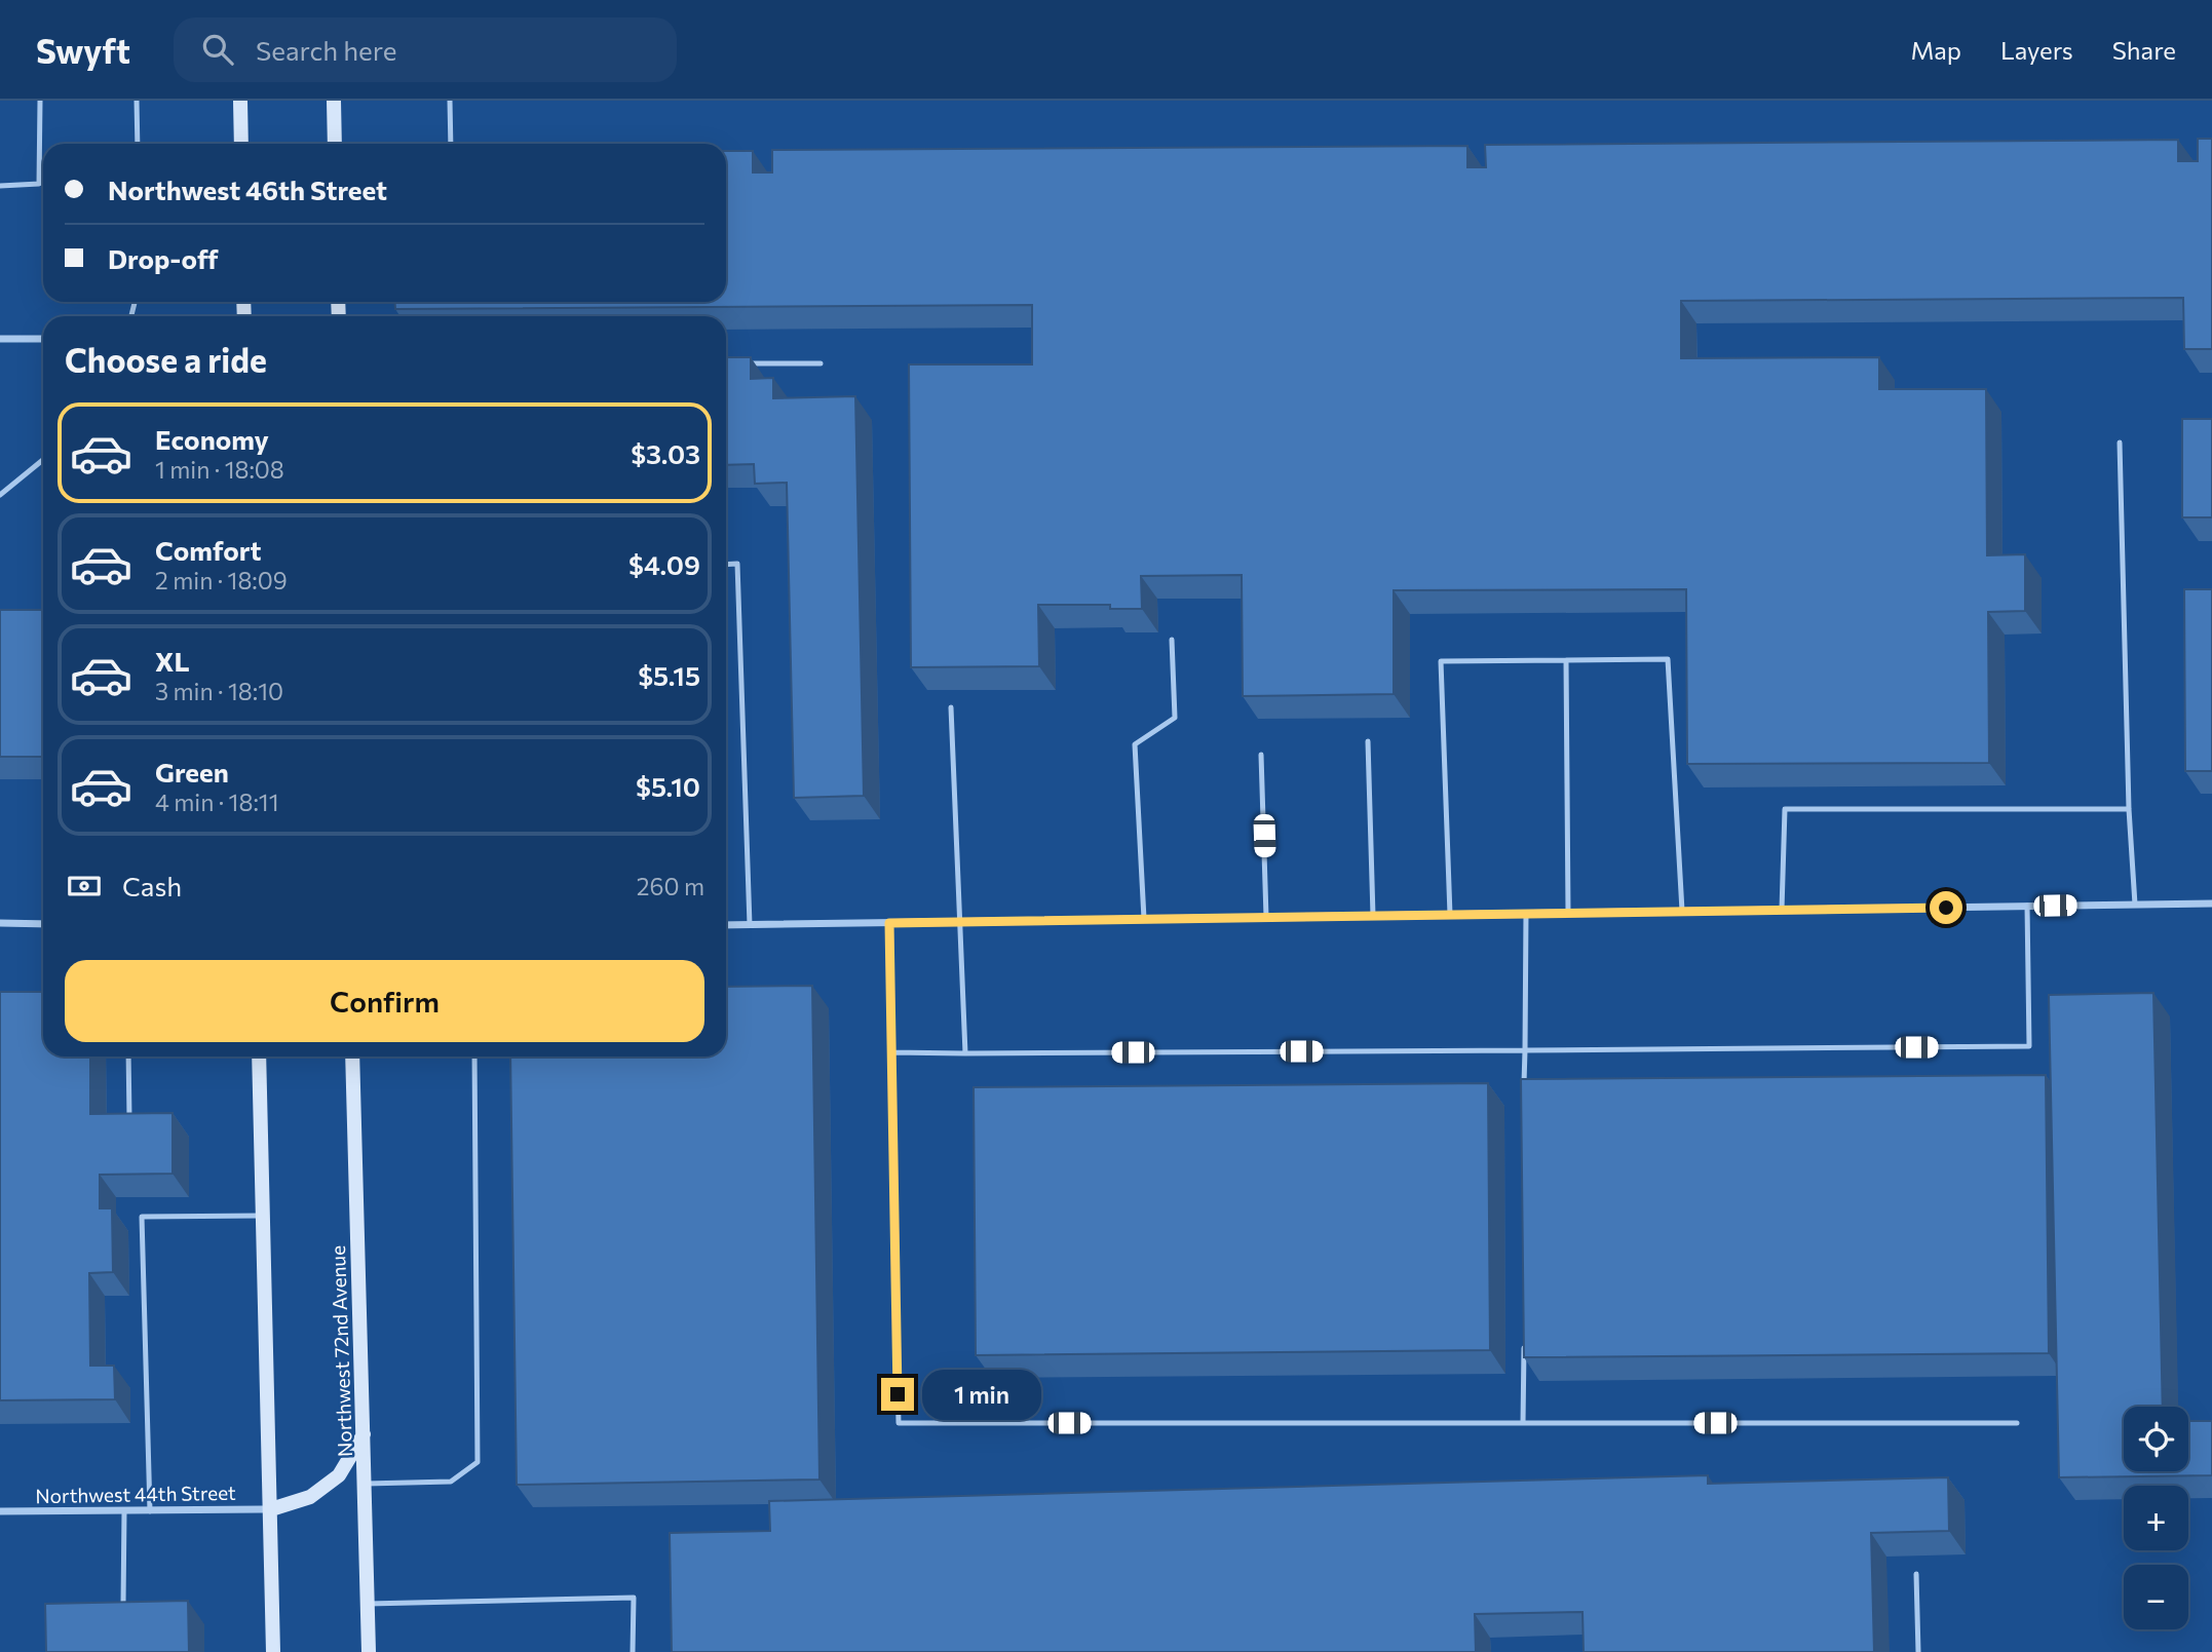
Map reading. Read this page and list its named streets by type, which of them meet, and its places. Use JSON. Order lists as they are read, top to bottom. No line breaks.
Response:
{"streets":{"main road":["Northwest 72nd Avenue"],"street":["Northwest 44th Street"]},"page":{"header":"Swyft","search":"Search here","nav":["Map","Layers","Share"],"banner":["Northwest 46th Street","Drop-off"],"heading":"Choose a ride","list":[{"name":"Economy","note":"1 min · 18:08","value":"$3.03"},{"name":"Comfort","note":"2 min · 18:09","value":"$4.09"},{"name":"XL","note":"3 min · 18:10","value":"$5.15"},{"name":"Green","note":"4 min · 18:11","value":"$5.10"}],"pay":["Cash","260 m"],"buttons":"Confirm","bubble":"1 min","map_buttons":["+","−"]}}
